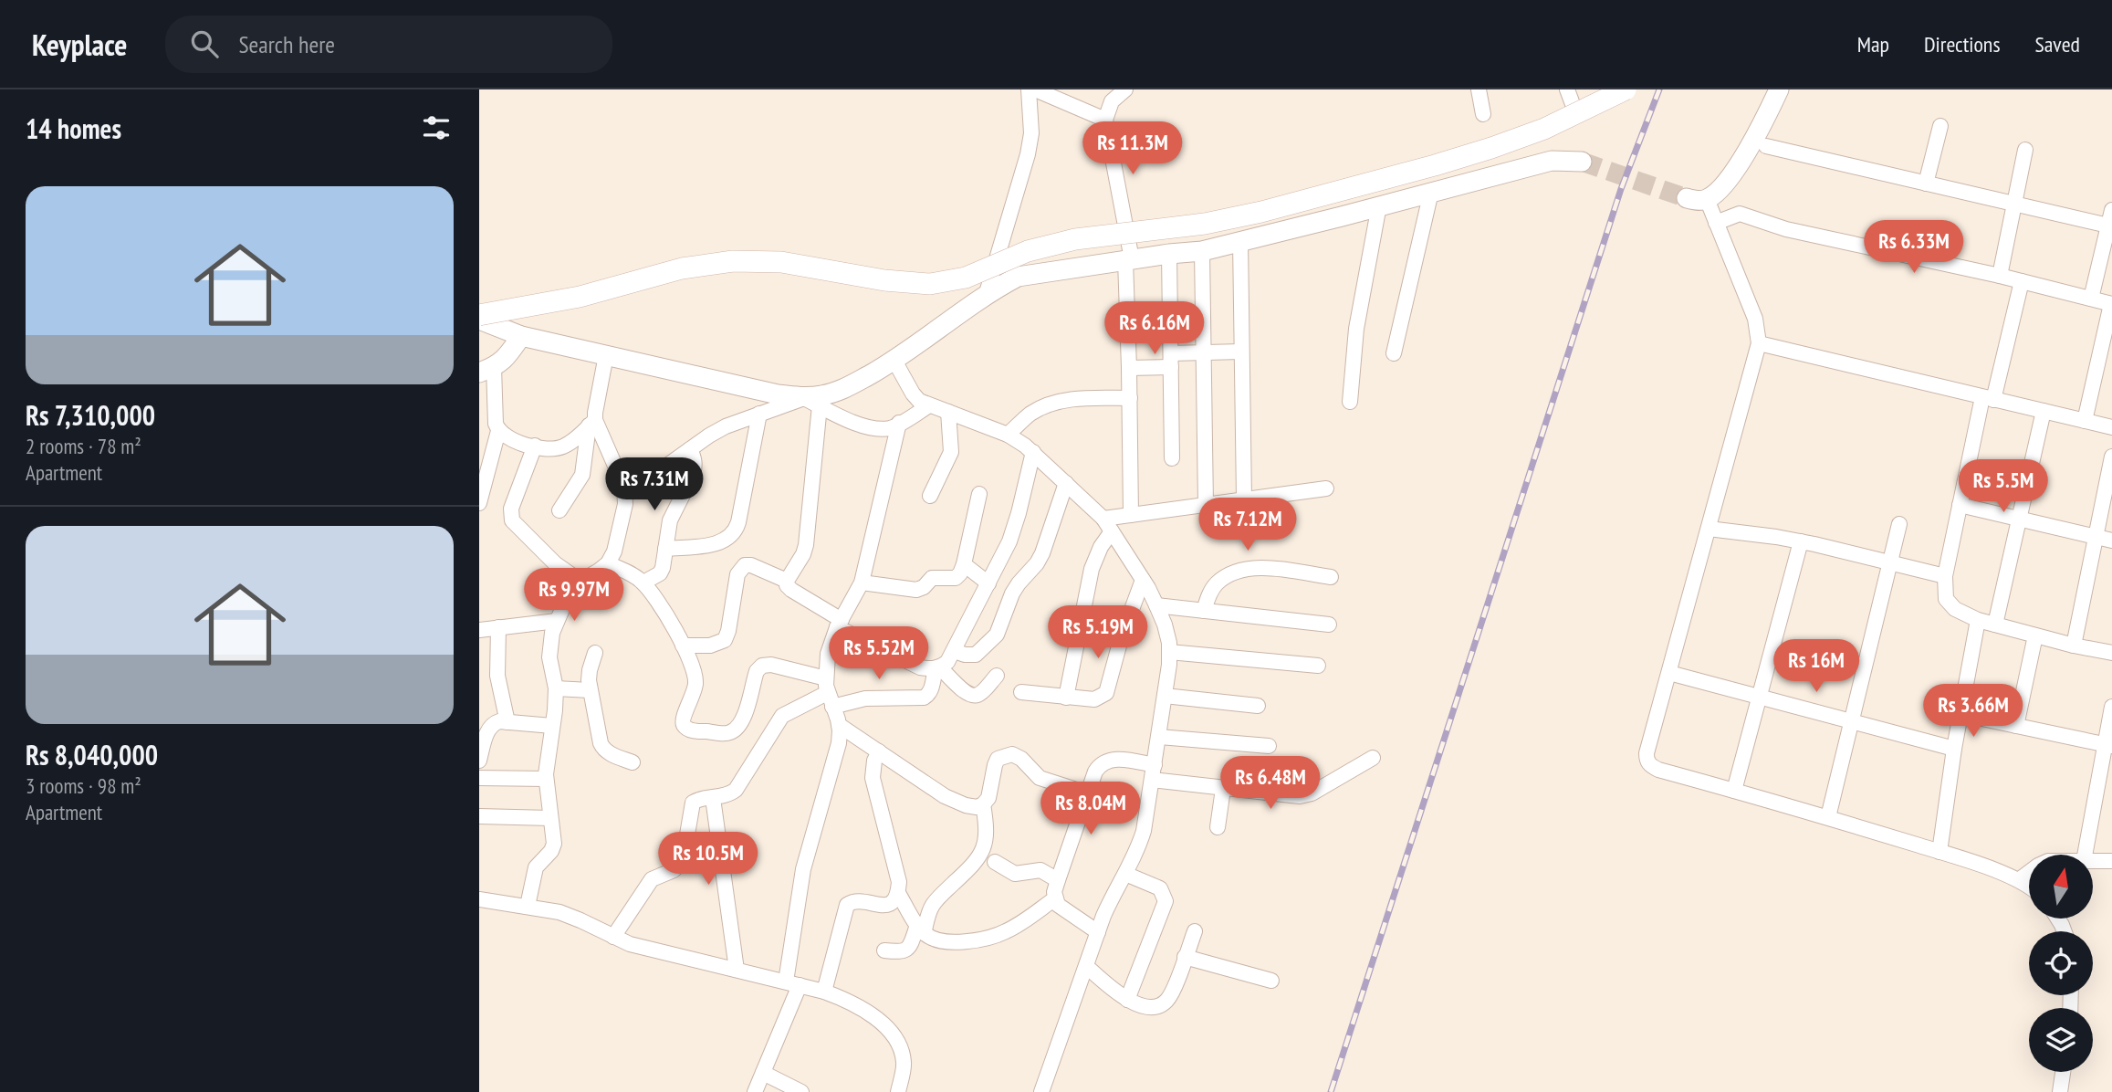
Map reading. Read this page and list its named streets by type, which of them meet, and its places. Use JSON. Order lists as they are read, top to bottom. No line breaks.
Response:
{"north":"top","page":{"header":"Keyplace","search":"Search here","nav":["Map","Directions","Saved"],"heading":"14 homes","price":["Rs 11.3M","Rs 6.33M","Rs 6.16M","Rs 7.31M","Rs 5.5M","Rs 7.12M","Rs 9.97M","Rs 5.19M","Rs 5.52M","Rs 16M","Rs 3.66M","Rs 6.48M","Rs 8.04M","Rs 10.5M"],"list":[{"name":"Rs 7,310,000","note":"2 rooms · 78 m² · Apartment"},{"name":"Rs 8,040,000","note":"3 rooms · 98 m² · Apartment"}]}}
